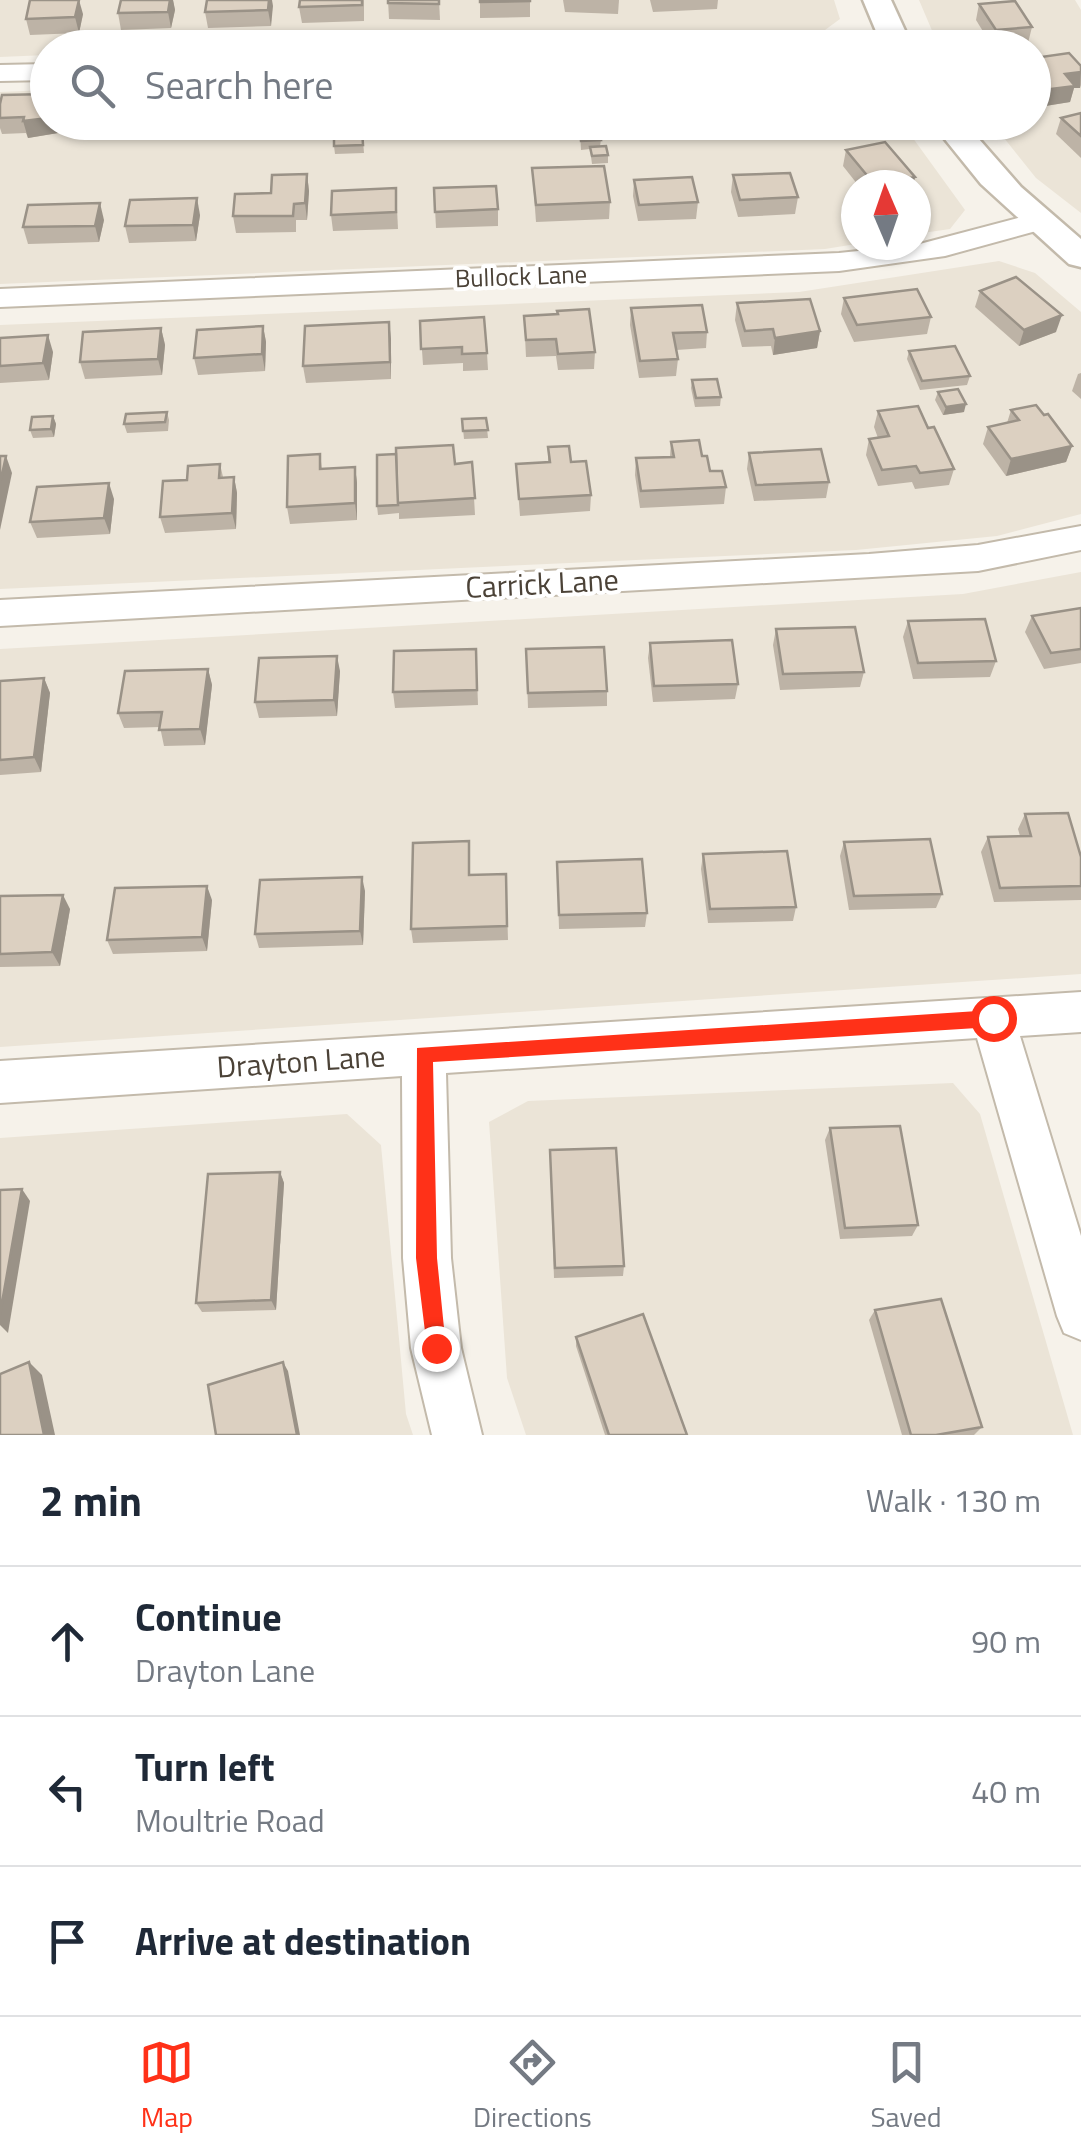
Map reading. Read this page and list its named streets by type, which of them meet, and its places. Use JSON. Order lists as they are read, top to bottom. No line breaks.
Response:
{"streets":{"street":["Bullock Lane","Carrick Lane","Drayton Lane"]},"north":"top","page":{"search":"Search here","heading":["2 min","Walk · 130 m"],"list":[["Continue","Drayton Lane","90 m"],["Turn left","Moultrie Road","40 m"],"Arrive at destination"],"nav":["Map","Directions","Saved"]}}
